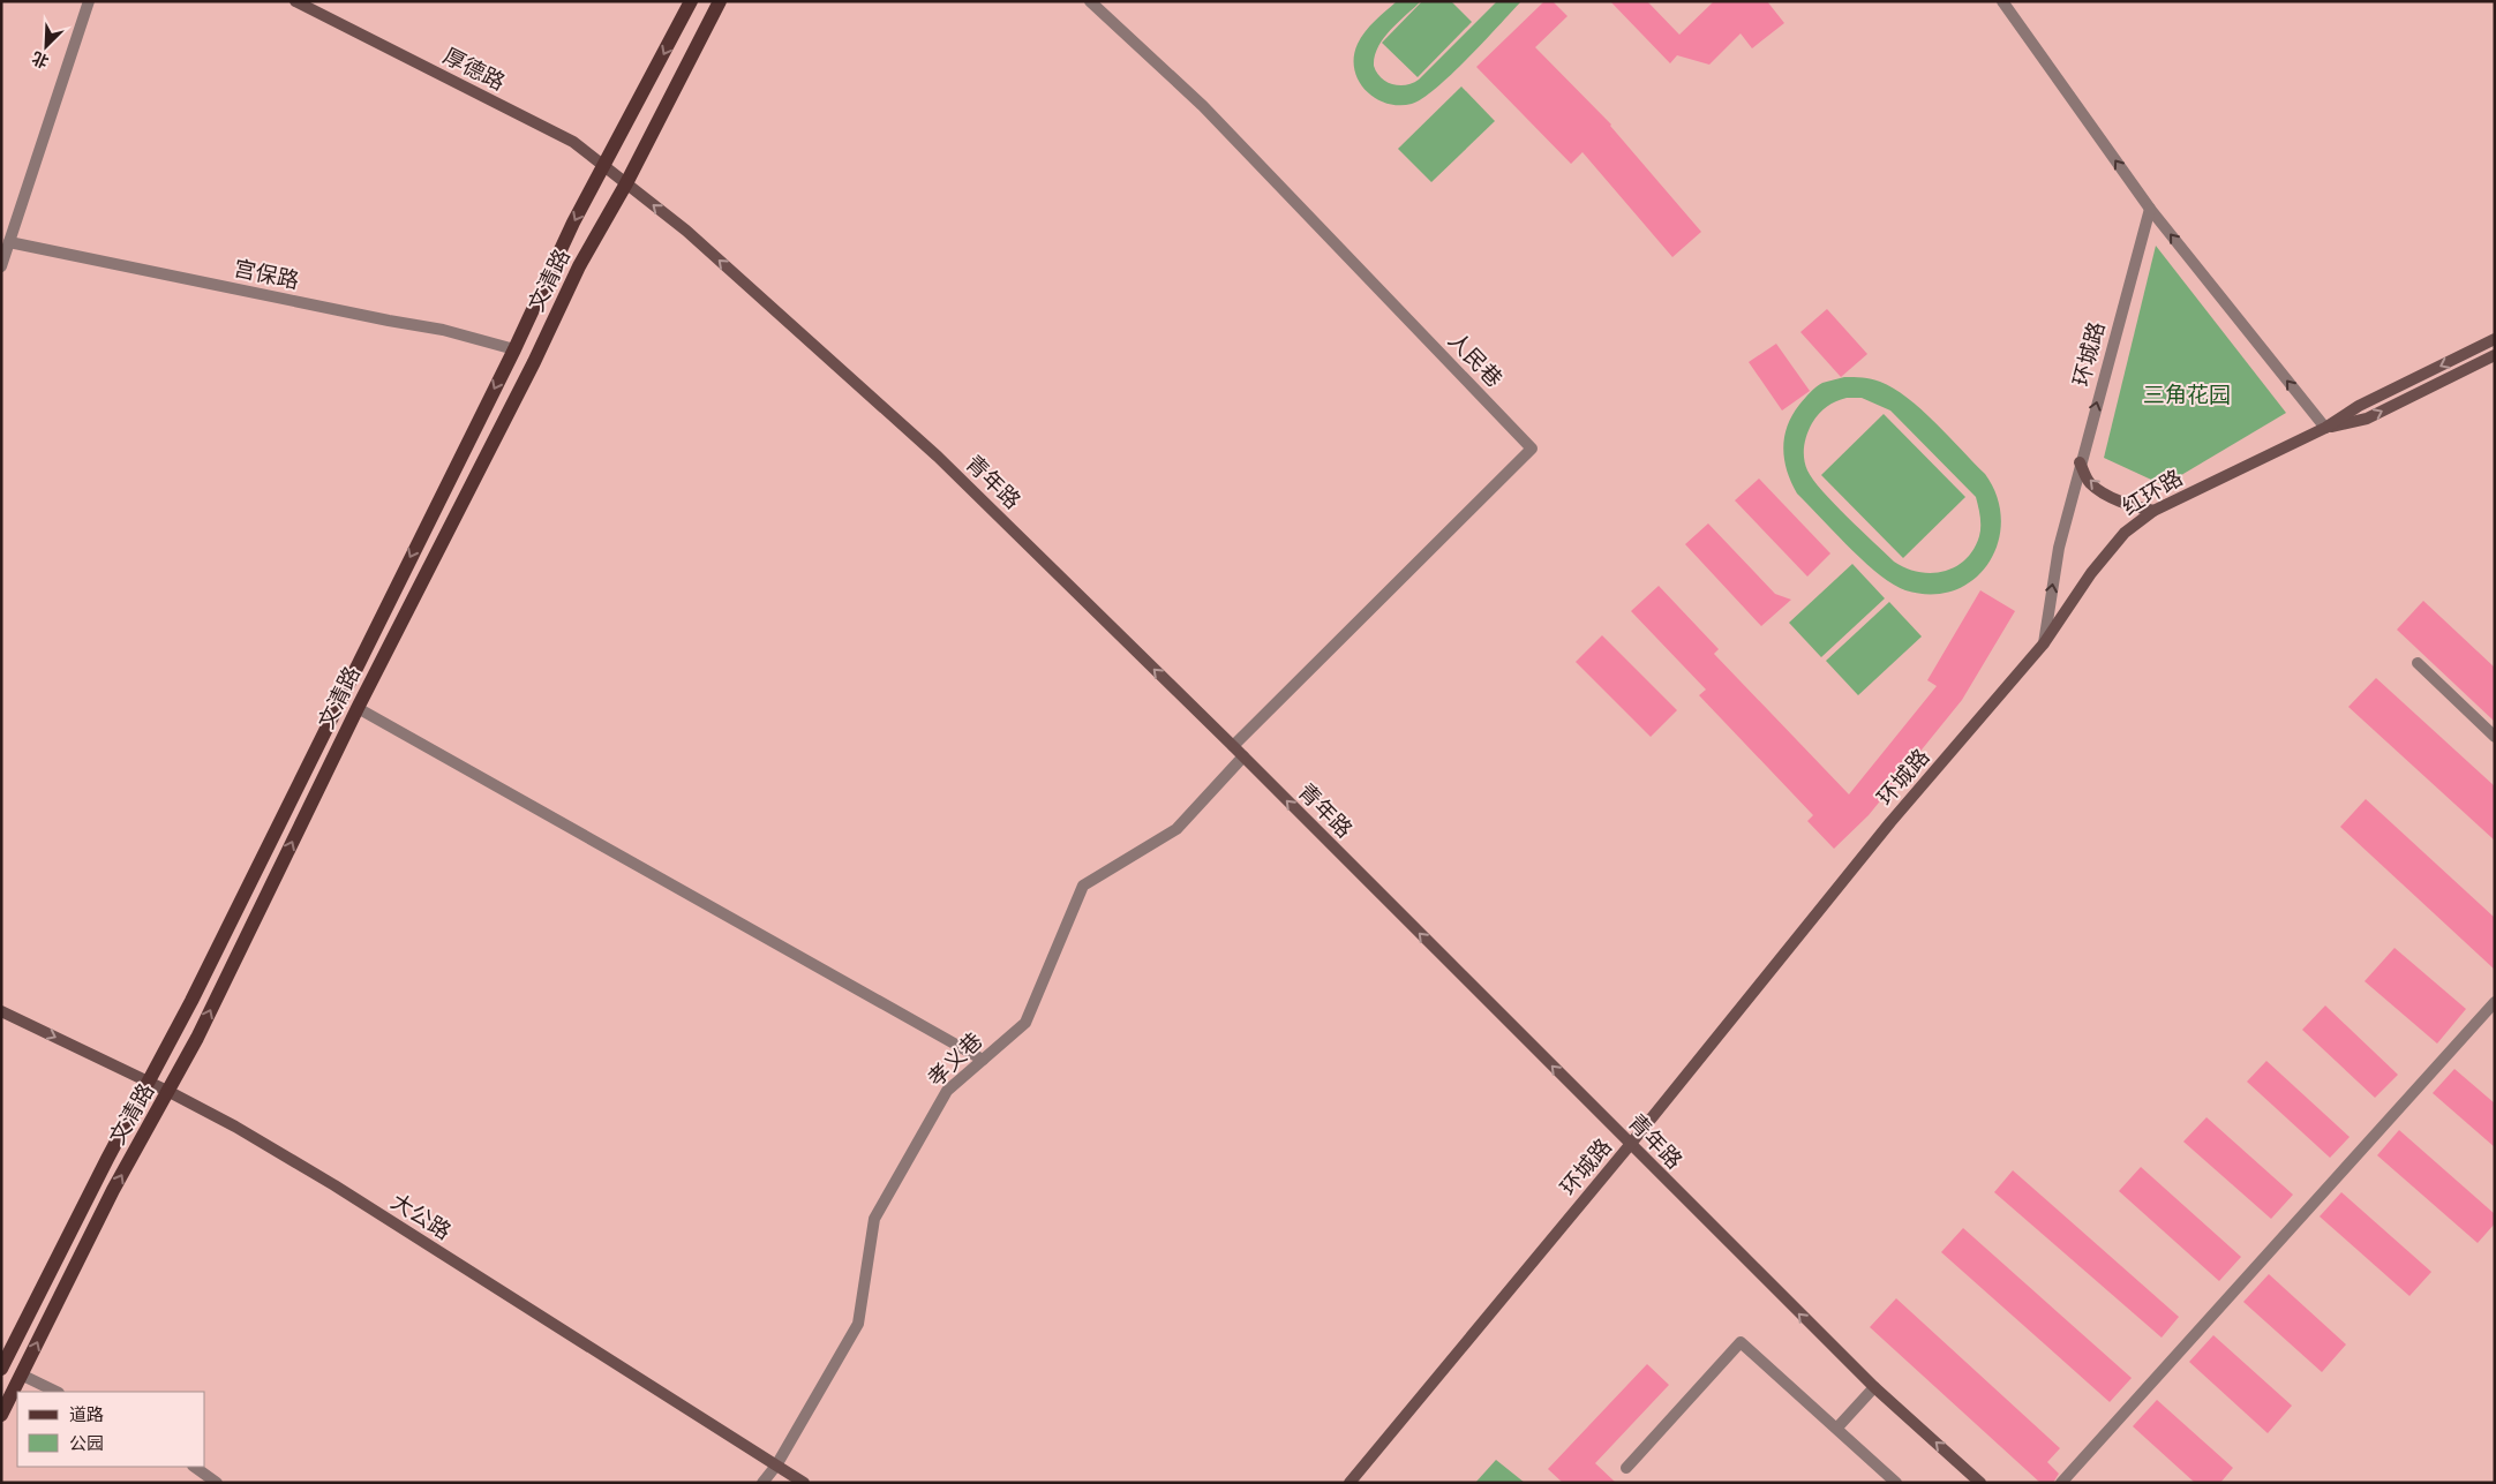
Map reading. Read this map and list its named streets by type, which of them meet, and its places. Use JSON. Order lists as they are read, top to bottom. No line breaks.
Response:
{"streets":{"main road":["文清路"],"street":["厚德路","宫保路","环城路","人民巷","青年路","红环路","孝义巷","大公路"]},"crossings":[["厚德路","文清路"],["厚德路","青年路"],["宫保路","文清路"],["文清路","青年路"],["文清路","大公路"],["环城路","青年路"],["环城路","红环路"],["人民巷","青年路"],["青年路","孝义巷"],["孝义巷","大公路"]],"one_way":["青年路"],"parks":["三角花园"],"legend":["道路","公园"],"north":"bottom left"}
